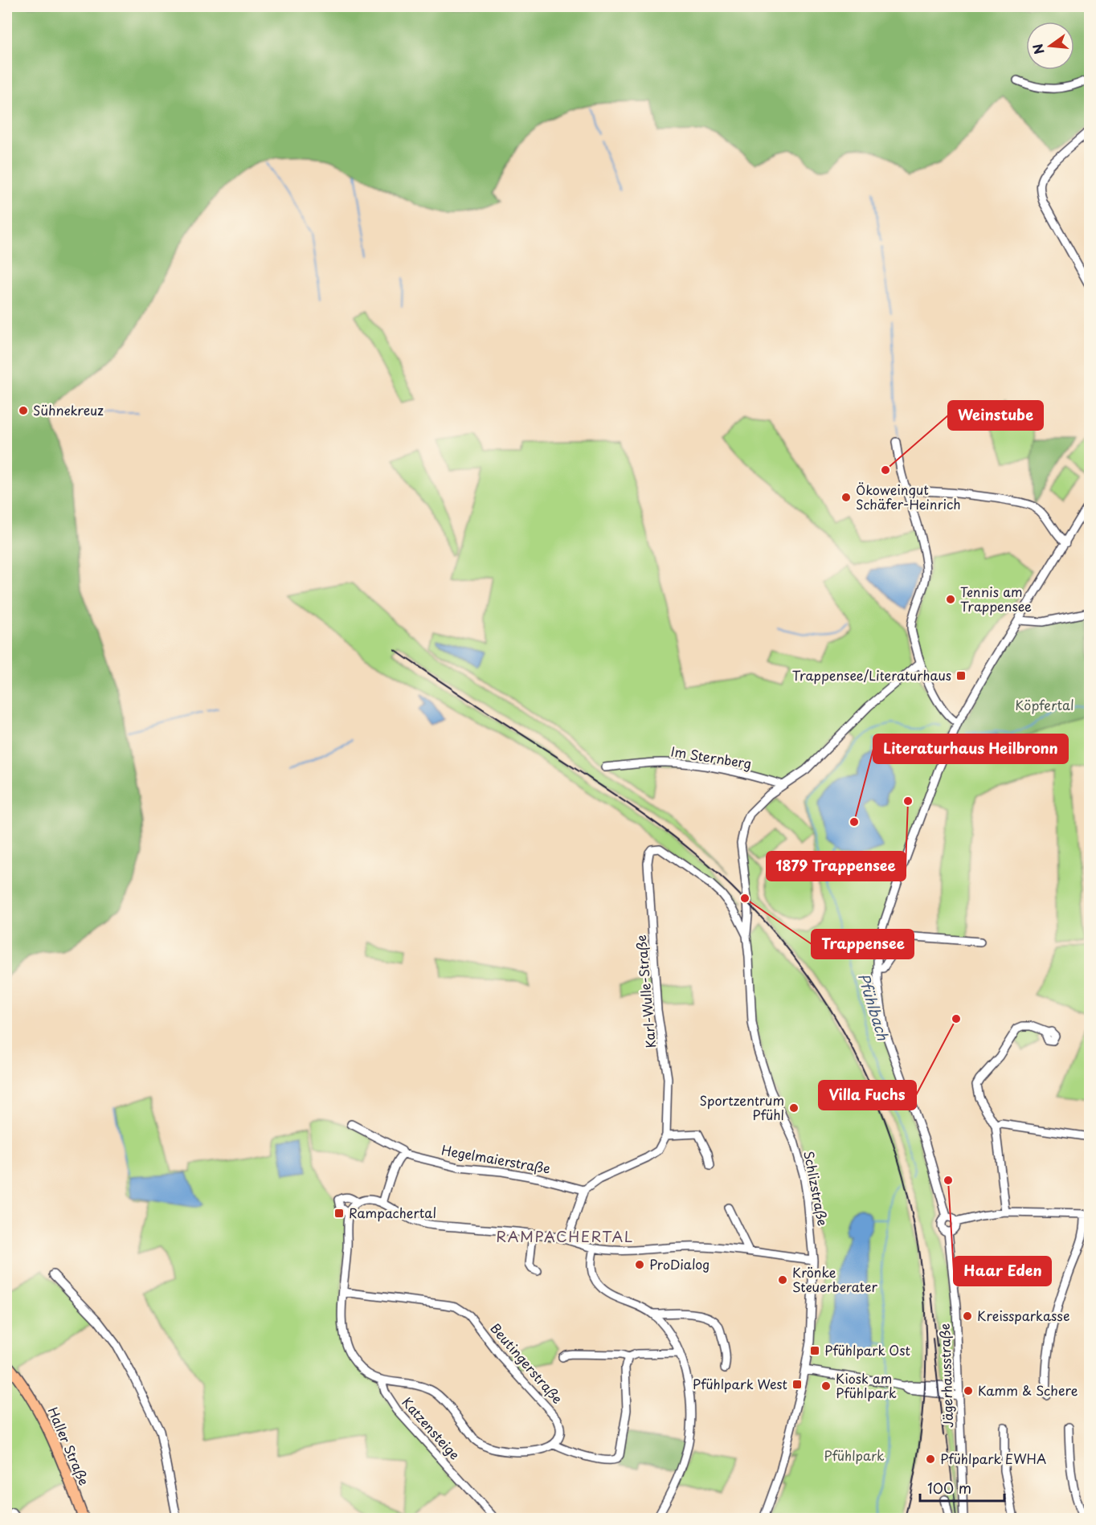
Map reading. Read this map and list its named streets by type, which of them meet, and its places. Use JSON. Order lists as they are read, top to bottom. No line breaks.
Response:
{"streets":{"main road":["Haller Straße"],"street":["Im Sternberg","Karl-Wulle-Straße","Hegelmaierstraße","Schlizstraße","Beutingerstraße","Jägerhausstraße","Katzensteige"]},"crossings":[["Karl-Wulle-Straße","Schlizstraße"]],"districts":["RAMPACHERTAL"],"water":["Pfühlbach"],"parks":["Köpfertal","Pfühlpark"],"places":{"other":["Sühnekreuz","Weinstube","Ökoweingut Schäfer-Heinrich","Tennis am Trappensee","1879 Trappensee","Literaturhaus Heilbronn","Trappensee","Villa Fuchs","Sportzentrum Pfühl","Haar Eden","ProDialog","Krönke Steuerberater","Kreissparkasse","Kiosk am Pfühlpark","Kamm & Schere","Pfühlpark EWHA"],"transit":["Trappensee/Literaturhaus","Rampachertal","Pfühlpark Ost","Pfühlpark West"]},"scale_bar":"100 m","north":"left"}
